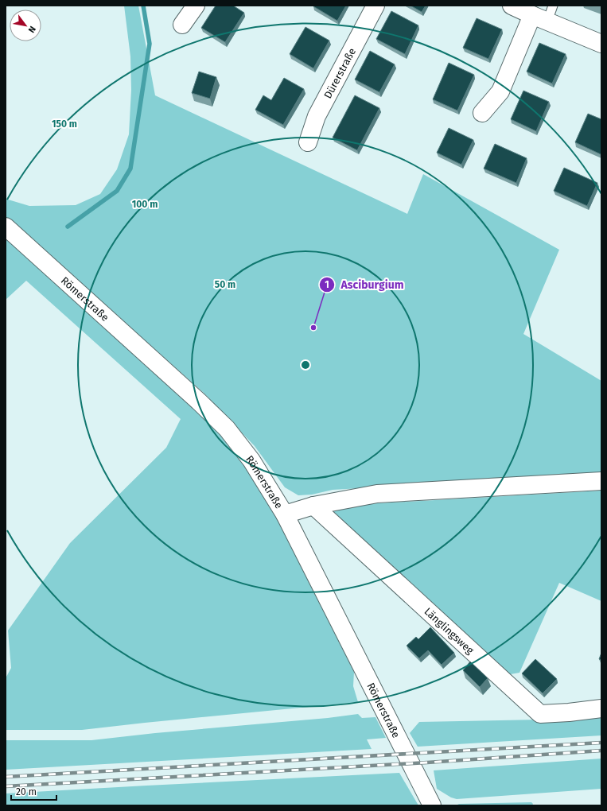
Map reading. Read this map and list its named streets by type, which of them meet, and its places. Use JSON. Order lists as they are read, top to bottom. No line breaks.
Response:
{"streets":{"street":["Dürerstraße","Römerstraße","Länglingsweg"]},"places":["Asciburgium"],"scale_bar":"20 m","north":"bottom right","rings":["150 m","100 m","50 m"]}
